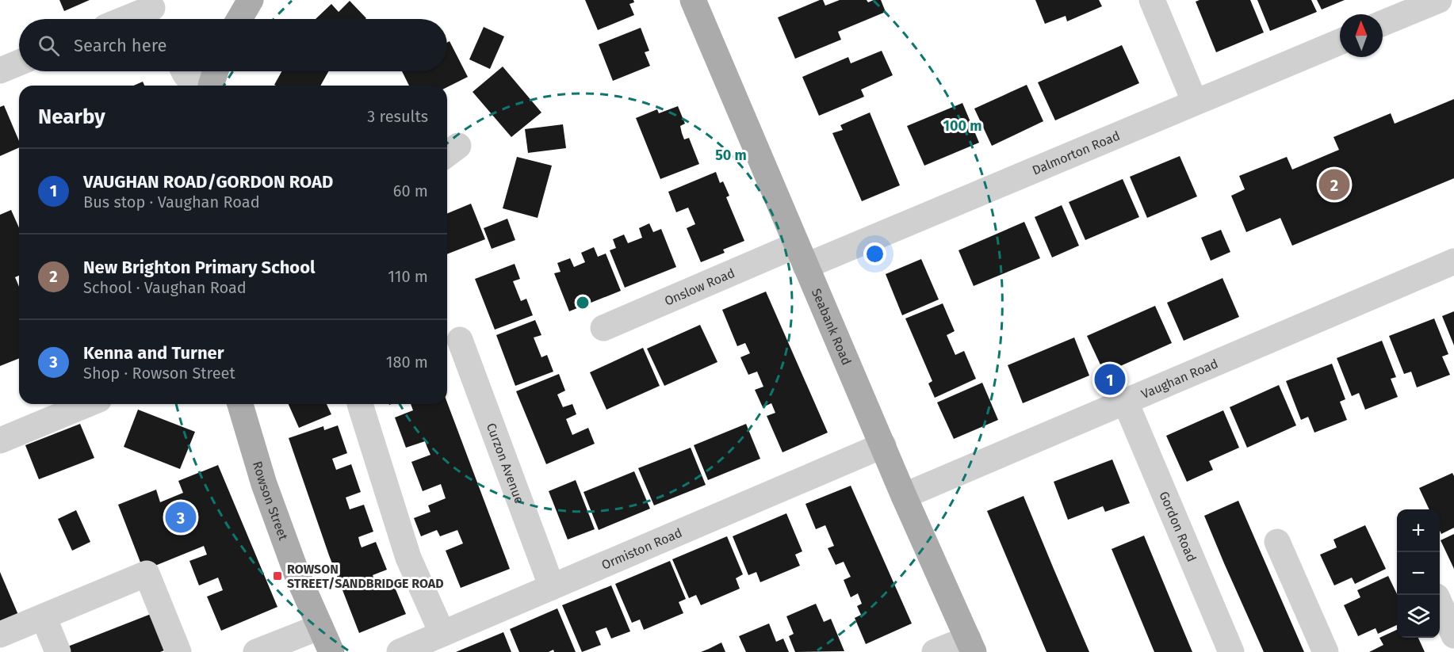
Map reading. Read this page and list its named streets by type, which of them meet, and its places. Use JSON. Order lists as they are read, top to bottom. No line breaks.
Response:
{"streets":{"main road":["Seabank Road","Rowson Street"],"street":["Dalmorton Road","Onslow Road","Vaughan Road","Curzon Avenue","Gordon Road","Ormiston Road"]},"crossings":[["Dalmorton Road","Onslow Road"],["Dalmorton Road","Seabank Road"],["Onslow Road","Seabank Road"],["Seabank Road","Vaughan Road"],["Seabank Road","Ormiston Road"],["Vaughan Road","Gordon Road"],["Curzon Avenue","Ormiston Road"]],"places":{"transit":["ROWSON STREET/SANDBRIDGE ROAD"]},"north":"top","page":{"search":"Search here","heading":["Nearby","3 results"],"list":[{"mark":"1","name":"VAUGHAN ROAD/GORDON ROAD","note":"Bus stop · Vaughan Road","value":"60 m"},{"mark":"2","name":"New Brighton Primary School","note":"School · Vaughan Road","value":"110 m"},{"mark":"3","name":"Kenna and Turner","note":"Shop · Rowson Street","value":"180 m"}],"pins":["2","1","3"],"map_buttons":["+","−"]},"rings":["100 m","50 m"]}
